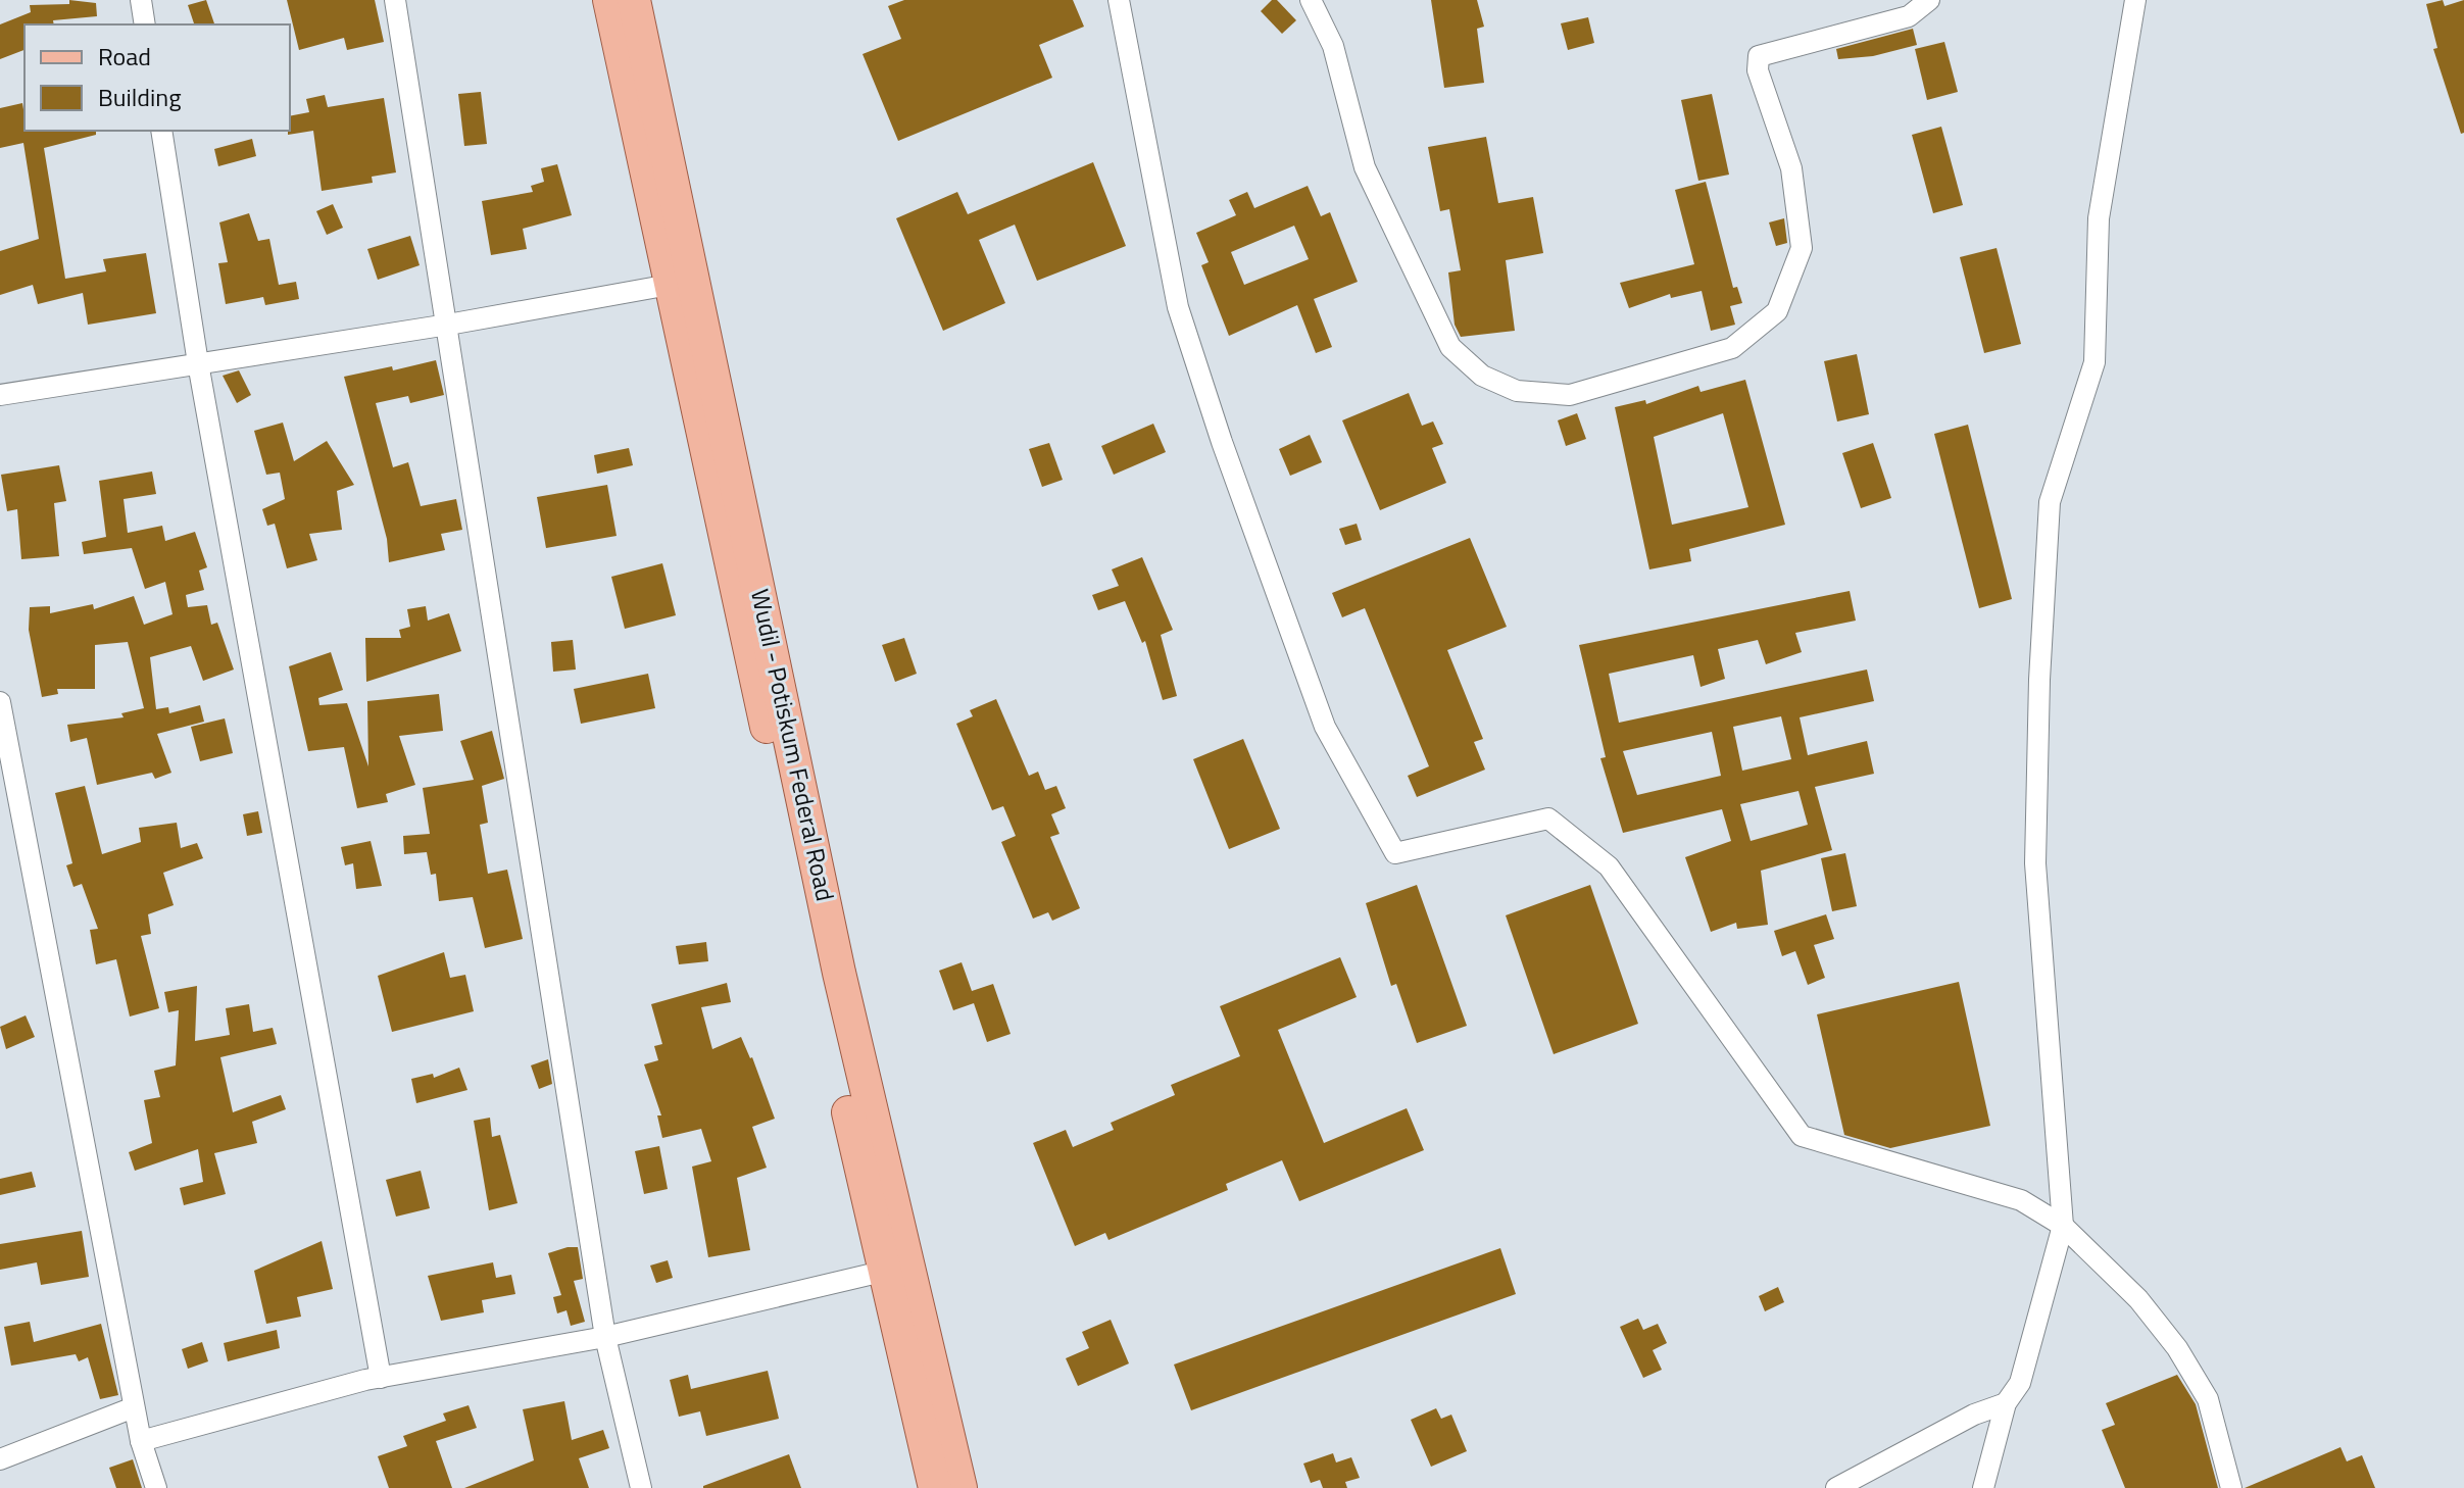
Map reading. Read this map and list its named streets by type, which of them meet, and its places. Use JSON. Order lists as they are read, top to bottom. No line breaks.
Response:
{"streets":{"main road":["Wudil - Potiskum Federal Road"]},"legend":["Road","Building"]}
